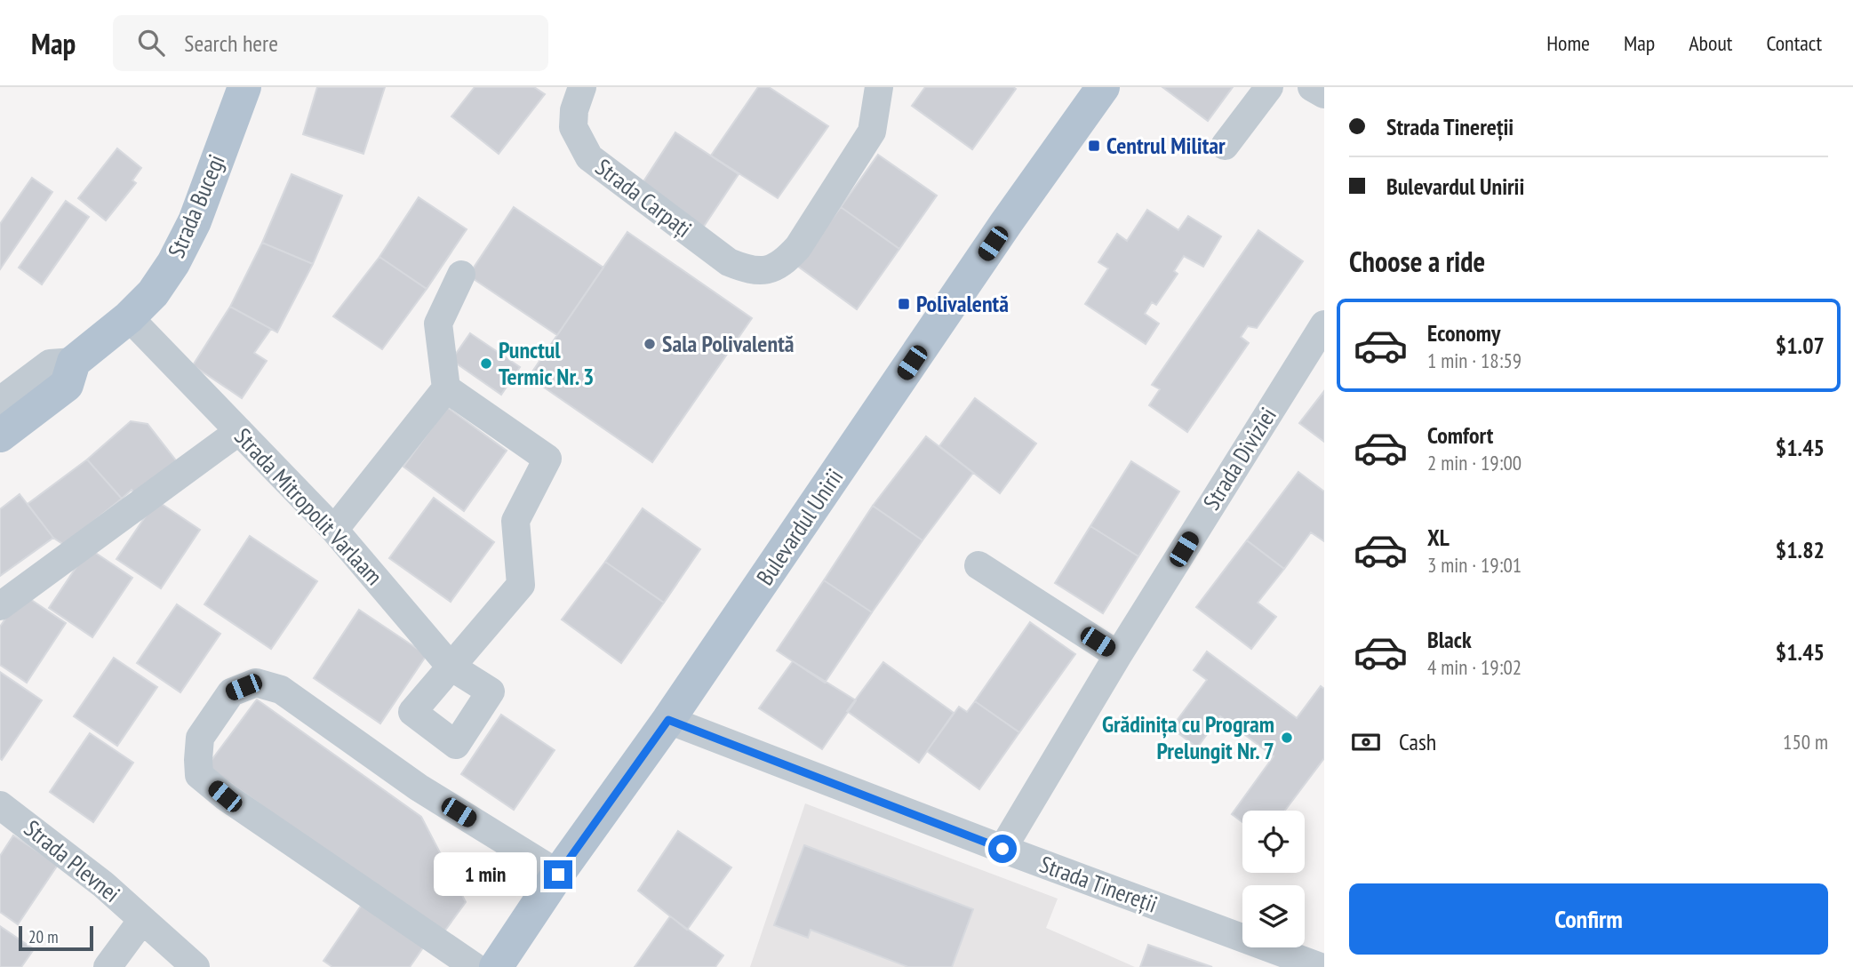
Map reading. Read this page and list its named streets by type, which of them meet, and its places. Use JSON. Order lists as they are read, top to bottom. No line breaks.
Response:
{"streets":{"main road":["Strada Bucegi","Bulevardul Unirii"],"street":["Strada Carpați","Strada Diviziei","Strada Mitropolit Varlaam","Strada Plevnei","Strada Tinereții"]},"crossings":[["Strada Bucegi","Strada Mitropolit Varlaam"],["Strada Diviziei","Strada Tinereții"],["Bulevardul Unirii","Strada Tinereții"]],"places":{"transit":["Centrul Militar","Polivalentă"],"other":["Sala Polivalentă","Punctul Termic Nr. 3","Grădinița cu Program Prelungit Nr. 7"]},"scale_bar":"20 m","page":{"header":"Map","search":"Search here","nav":["Home","Map","About","Contact"],"banner":["Strada Tinereții","Bulevardul Unirii"],"heading":"Choose a ride","list":[{"name":"Economy","note":"1 min · 18:59","value":"$1.07"},{"name":"Comfort","note":"2 min · 19:00","value":"$1.45"},{"name":"XL","note":"3 min · 19:01","value":"$1.82"},{"name":"Black","note":"4 min · 19:02","value":"$1.45"}],"pay":["Cash","150 m"],"bubble":"1 min","buttons":"Confirm","scale":"20 m"}}
